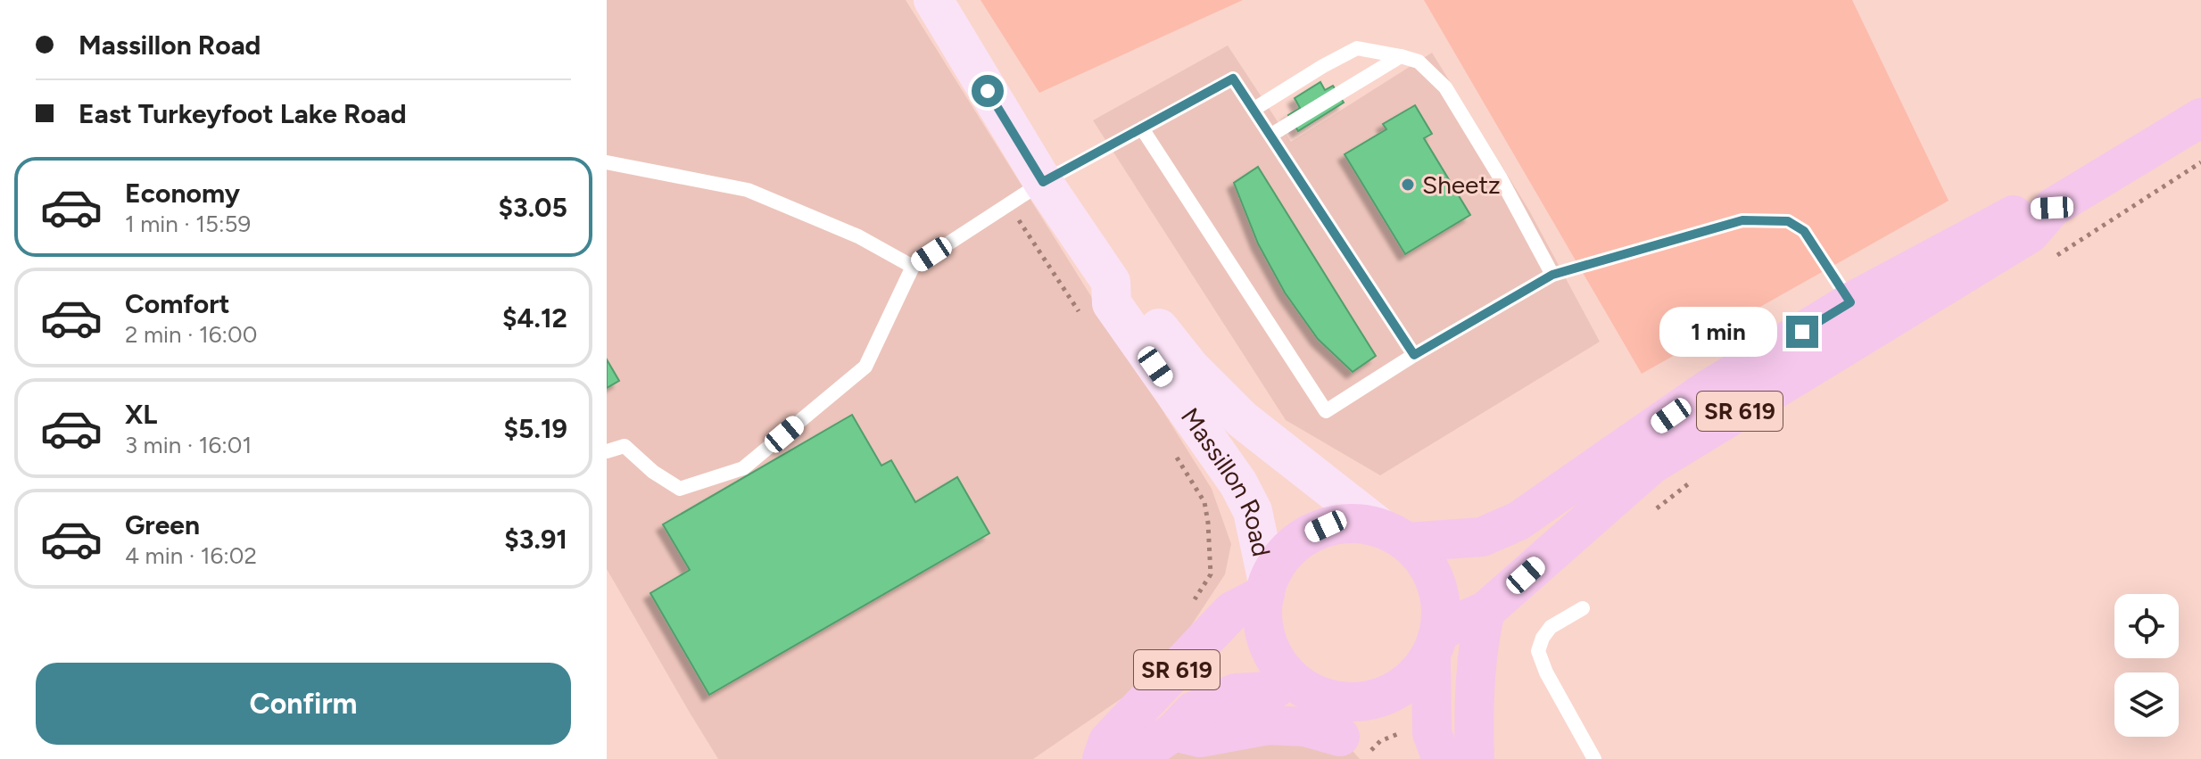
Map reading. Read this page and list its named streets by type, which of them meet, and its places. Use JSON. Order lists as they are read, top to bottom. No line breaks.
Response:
{"streets":{"main road":["SR 619","Massillon Road"]},"crossings":[["SR 619","Massillon Road"]],"places":["Sheetz"],"page":{"banner":["Massillon Road","East Turkeyfoot Lake Road"],"list":[{"name":"Economy","note":"1 min · 15:59","value":"$3.05"},{"name":"Comfort","note":"2 min · 16:00","value":"$4.12"},{"name":"XL","note":"3 min · 16:01","value":"$5.19"},{"name":"Green","note":"4 min · 16:02","value":"$3.91"}],"bubble":"1 min","buttons":"Confirm"}}
